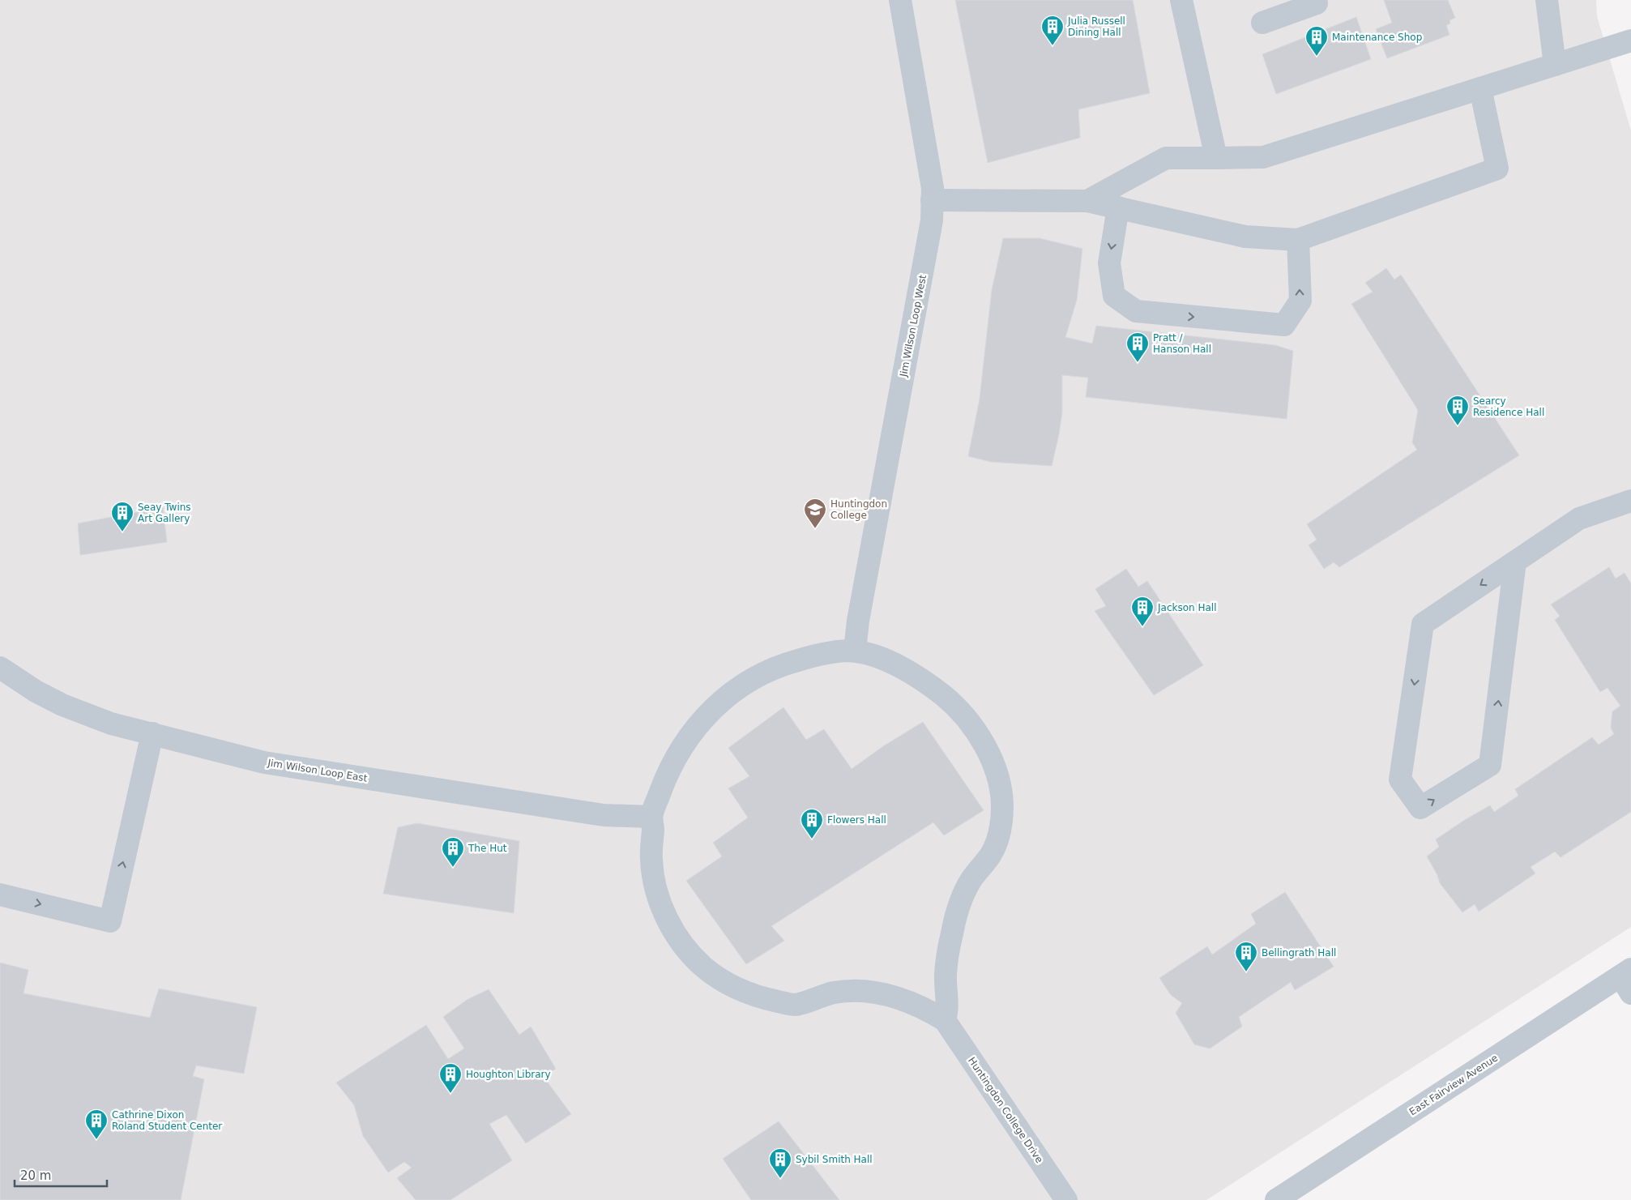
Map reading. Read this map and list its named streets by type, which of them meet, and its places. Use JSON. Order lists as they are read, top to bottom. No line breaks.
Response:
{"streets":{"street":["Jim Wilson Loop West","Jim Wilson Loop East","East Fairview Avenue","Huntingdon College Drive"]},"places":{"building":["Julia Russell Dining Hall","Maintenance Shop","Pratt / Hanson Hall","Searcy Residence Hall","Seay Twins Art Gallery","Jackson Hall","Flowers Hall","The Hut","Bellingrath Hall","Houghton Library","Cathrine Dixon Roland Student Center","Sybil Smith Hall"],"school or university":["Huntingdon College"]},"scale_bar":"20 m"}
